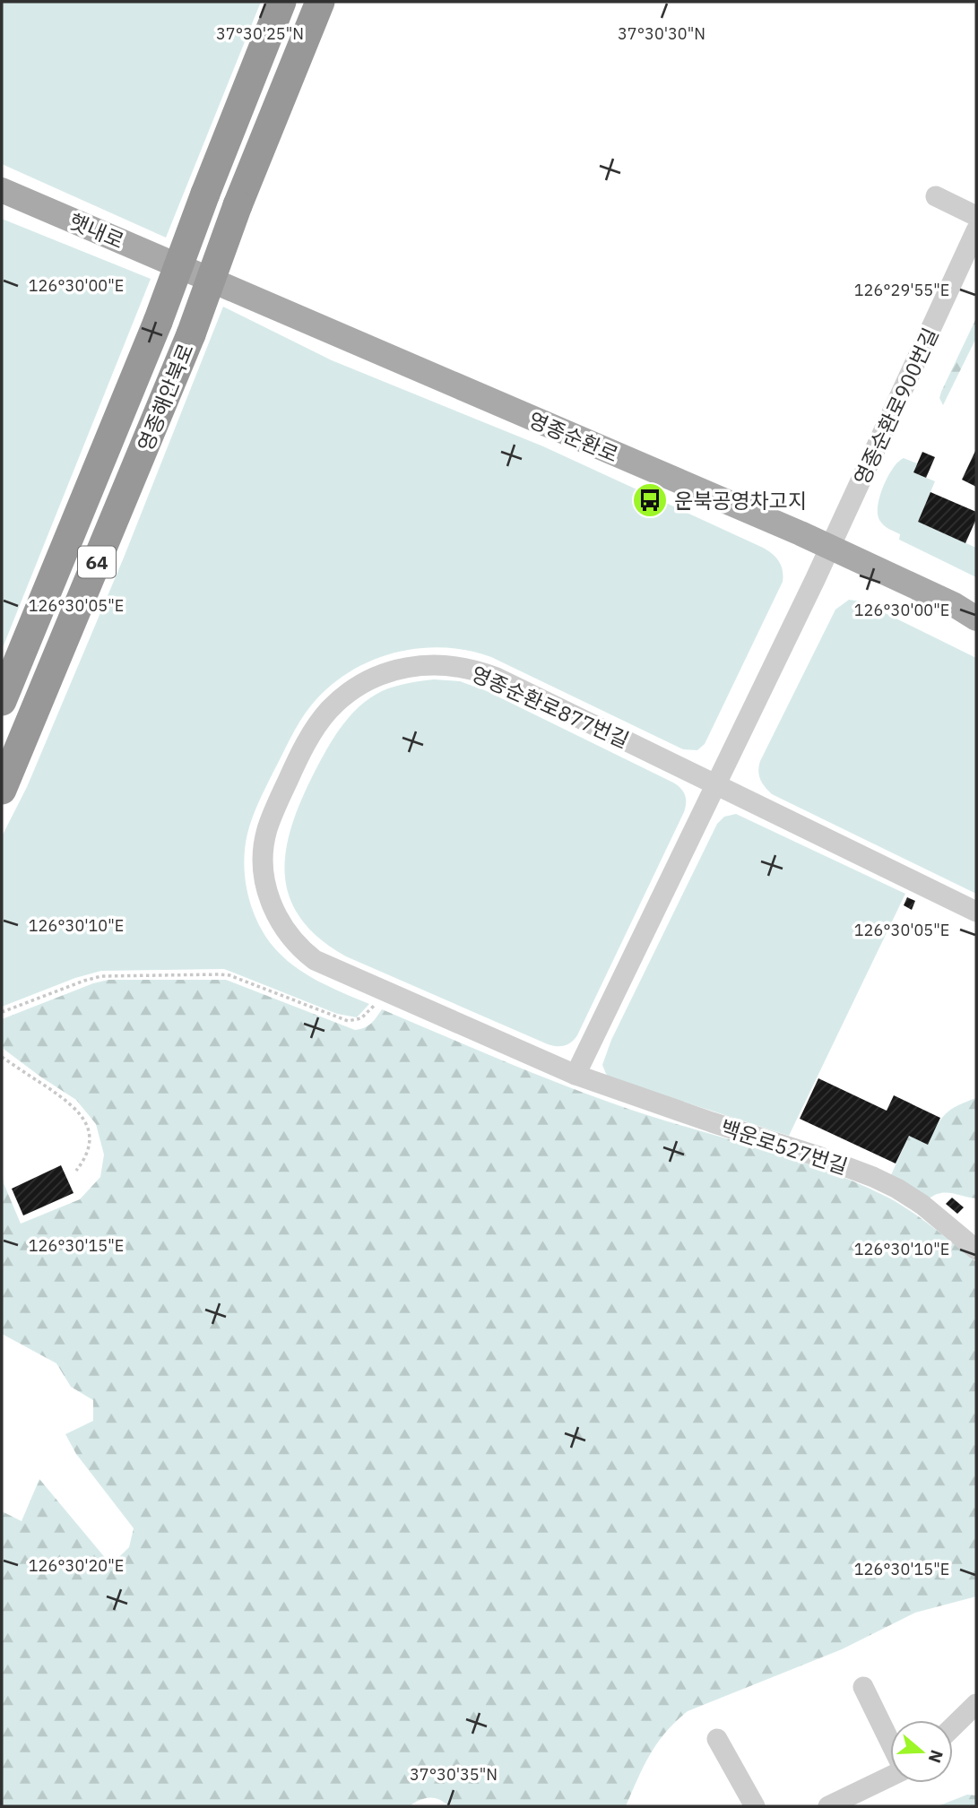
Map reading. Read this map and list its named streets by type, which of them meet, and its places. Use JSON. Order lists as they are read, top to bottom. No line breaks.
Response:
{"streets":{"highway":["영종해안북로","64"],"main road":["햇내로","영종순환로"],"street":["영종순환로900번길","영종순환로877번길","백운로527번길"]},"crossings":[["햇내로","영종순환로"],["영종순환로900번길","영종순환로"],["영종순환로900번길","영종순환로877번길"],["영종순환로900번길","백운로527번길"],["영종순환로877번길","백운로527번길"]],"places":{"bus stop":["운북공영차고지"]},"north":"right","coordinates":["37°30'25\"N","37°30'30\"N","126°30'00\"E","126°29'55\"E","126°30'05\"E","126°30'10\"E","126°30'15\"E","126°30'20\"E","37°30'35\"N"]}
